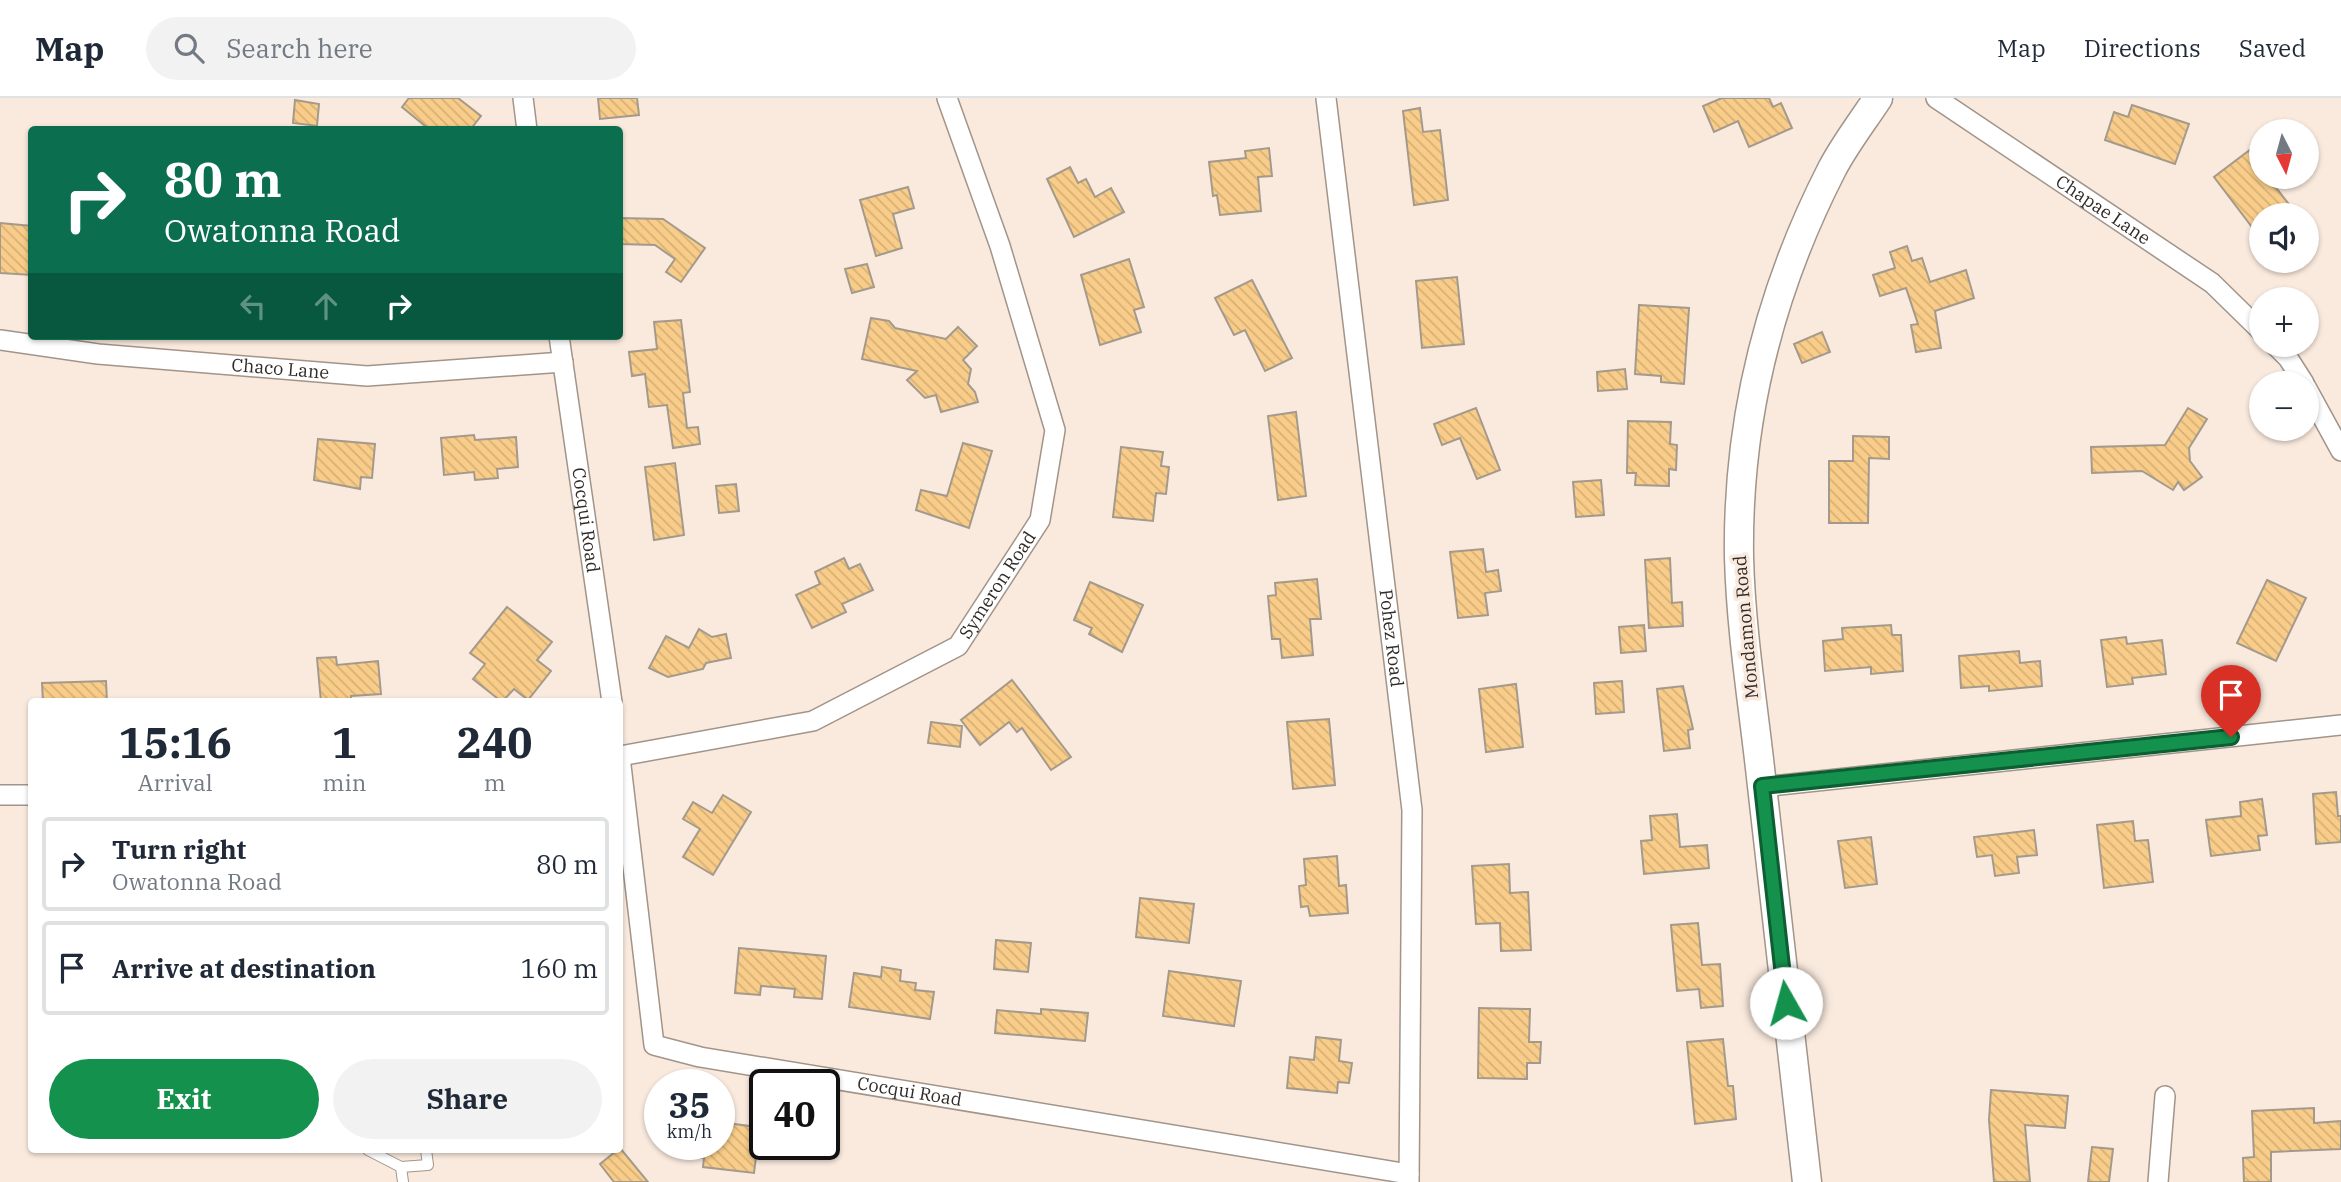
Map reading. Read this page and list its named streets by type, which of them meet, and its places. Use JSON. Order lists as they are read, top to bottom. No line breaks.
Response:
{"streets":{"street":["Chapae Lane","Chaco Lane","Cocqui Road","Symeron Road","Mondamon Road","Pohez Road"]},"crossings":[["Chaco Lane","Cocqui Road"],["Cocqui Road","Pohez Road"]],"north":"bottom","page":{"header":"Map","search":"Search here","nav":["Map","Directions","Saved"],"map_buttons":["+","−"],"turn":["80 m","Owatonna Road"],"eta":["15:16","Arrival","1","min","240","m"],"list":[{"name":"Turn right","note":"Owatonna Road","value":"80 m"},{"name":"Arrive at destination","value":"160 m"}],"buttons":["Exit","Share"],"speed":"35 km/h","limit":"40"}}
